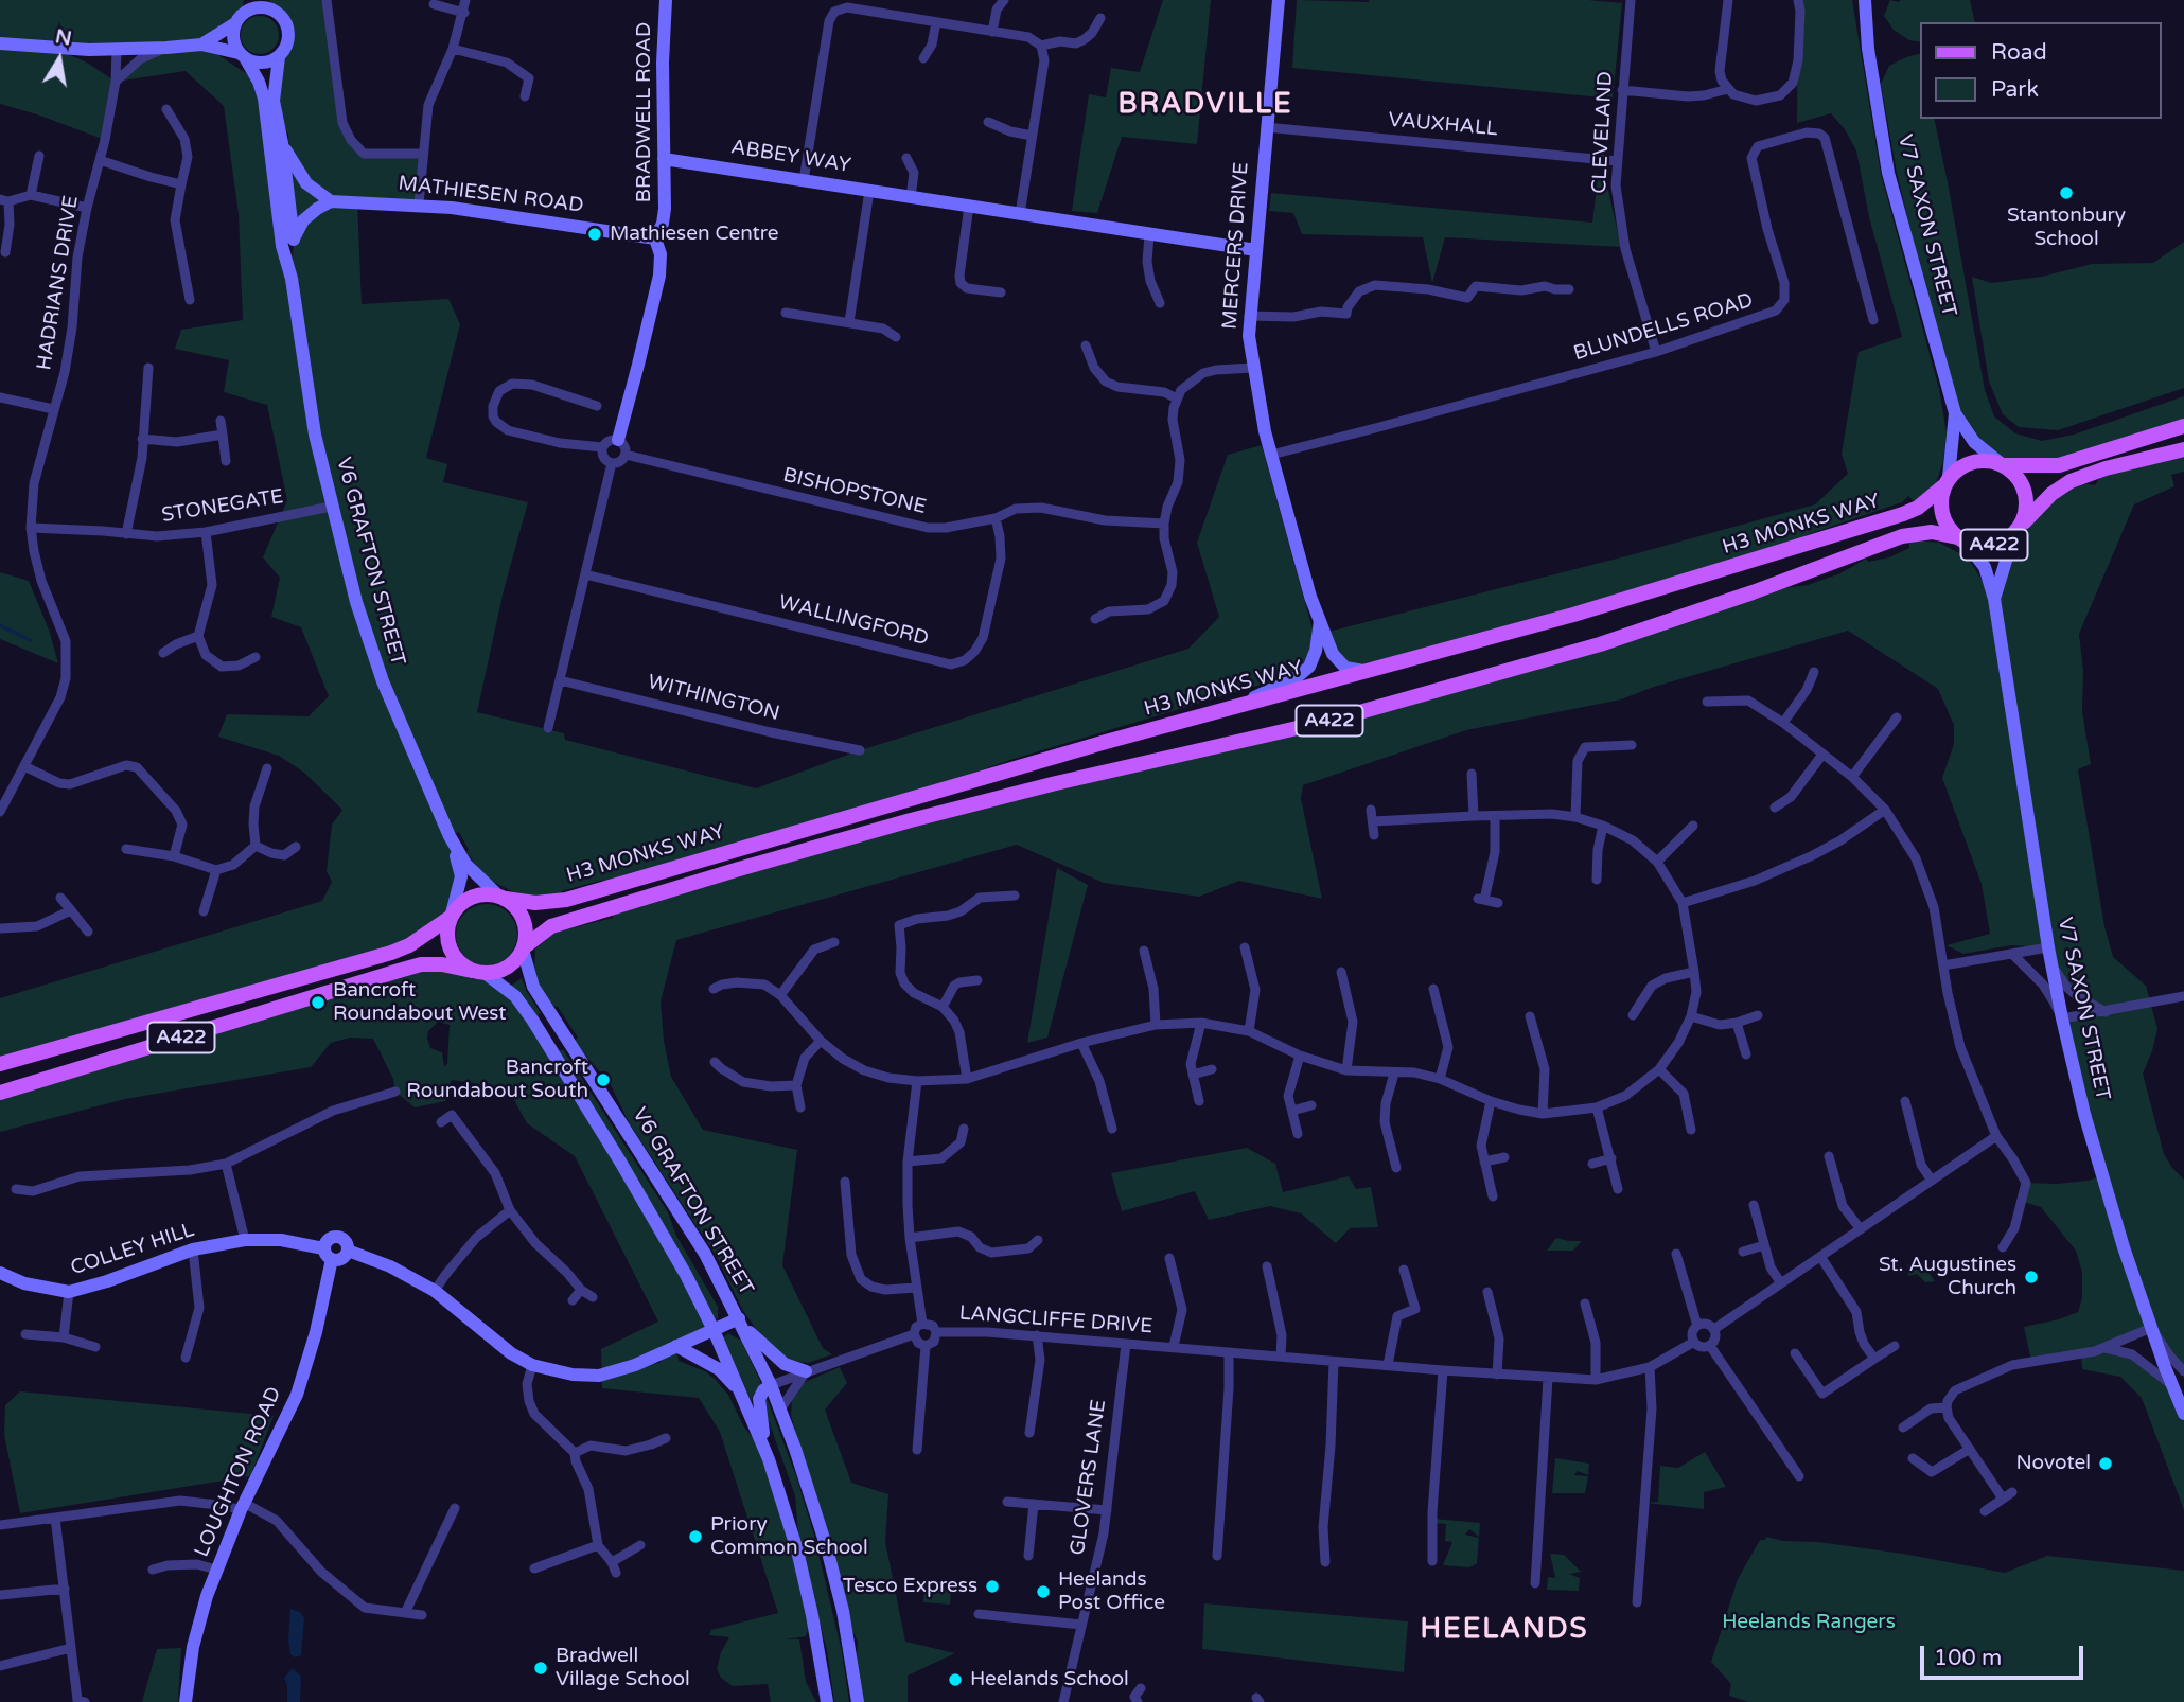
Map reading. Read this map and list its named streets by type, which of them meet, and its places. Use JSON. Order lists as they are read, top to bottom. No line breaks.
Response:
{"streets":{"main road":["H3 MONKS WAY","A422"],"street":["BRADWELL ROAD","VAUXHALL","CLEVELAND","ABBEY WAY","MATHIESEN ROAD","V7 SAXON STREET","MERCERS DRIVE","HADRIANS DRIVE","BLUNDELLS ROAD","BISHOPSTONE","STONEGATE","V6 GRAFTON STREET","WALLINGFORD","WITHINGTON","COLLEY HILL","LANGCLIFFE DRIVE","LOUGHTON ROAD","GLOVERS LANE"]},"crossings":[["BRADWELL ROAD","ABBEY WAY"],["BRADWELL ROAD","MATHIESEN ROAD"],["BRADWELL ROAD","BISHOPSTONE"],["VAUXHALL","CLEVELAND"],["VAUXHALL","MERCERS DRIVE"],["CLEVELAND","BLUNDELLS ROAD"],["ABBEY WAY","MERCERS DRIVE"],["V7 SAXON STREET","H3 MONKS WAY"],["V7 SAXON STREET","A422"],["MERCERS DRIVE","BLUNDELLS ROAD"],["MERCERS DRIVE","H3 MONKS WAY"],["HADRIANS DRIVE","STONEGATE"],["BISHOPSTONE","WALLINGFORD"],["STONEGATE","V6 GRAFTON STREET"],["H3 MONKS WAY","A422"],["H3 MONKS WAY","V6 GRAFTON STREET"],["A422","V6 GRAFTON STREET"],["COLLEY HILL","LOUGHTON ROAD"],["LANGCLIFFE DRIVE","GLOVERS LANE"]],"districts":["BRADVILLE","HEELANDS"],"parks":["Heelands Rangers"],"places":["Stantonbury School","Mathiesen Centre","Bancroft Roundabout West","Bancroft Roundabout South","St. Augustines Church","Novotel","Priory Common School","Tesco Express","Heelands Post Office","Bradwell Village School","Heelands School"],"legend":["Road","Park"],"scale_bar":"100 m","north":"top"}
